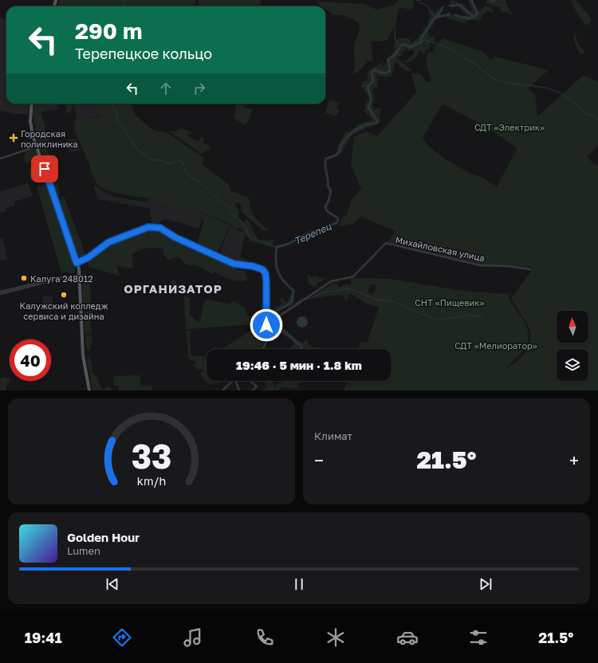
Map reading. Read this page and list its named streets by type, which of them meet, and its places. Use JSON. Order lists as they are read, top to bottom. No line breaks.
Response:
{"streets":{"street":["Михайловская улица"]},"districts":["ОРГАНИЗАТОР"],"water":["Терепец"],"parks":["СДТ «Электрик»","СНТ «Пищевик»","СДТ «Мелиоратор»"],"places":{"health":["Городская поликлиника"],"other":["Калуга 248012","Калужский колледж сервиса и дизайна"]},"north":"top","page":{"turn":["290 m","Терепецкое кольцо"],"limit":"40","trip":"19:46 · 5 мин · 1.8 km","tile":"Климат","heat":["−","21.5°","+"],"song":["Golden Hour","Lumen"],"tabs":["19:41","21.5°"],"gauge":["33","km/h"]}}
